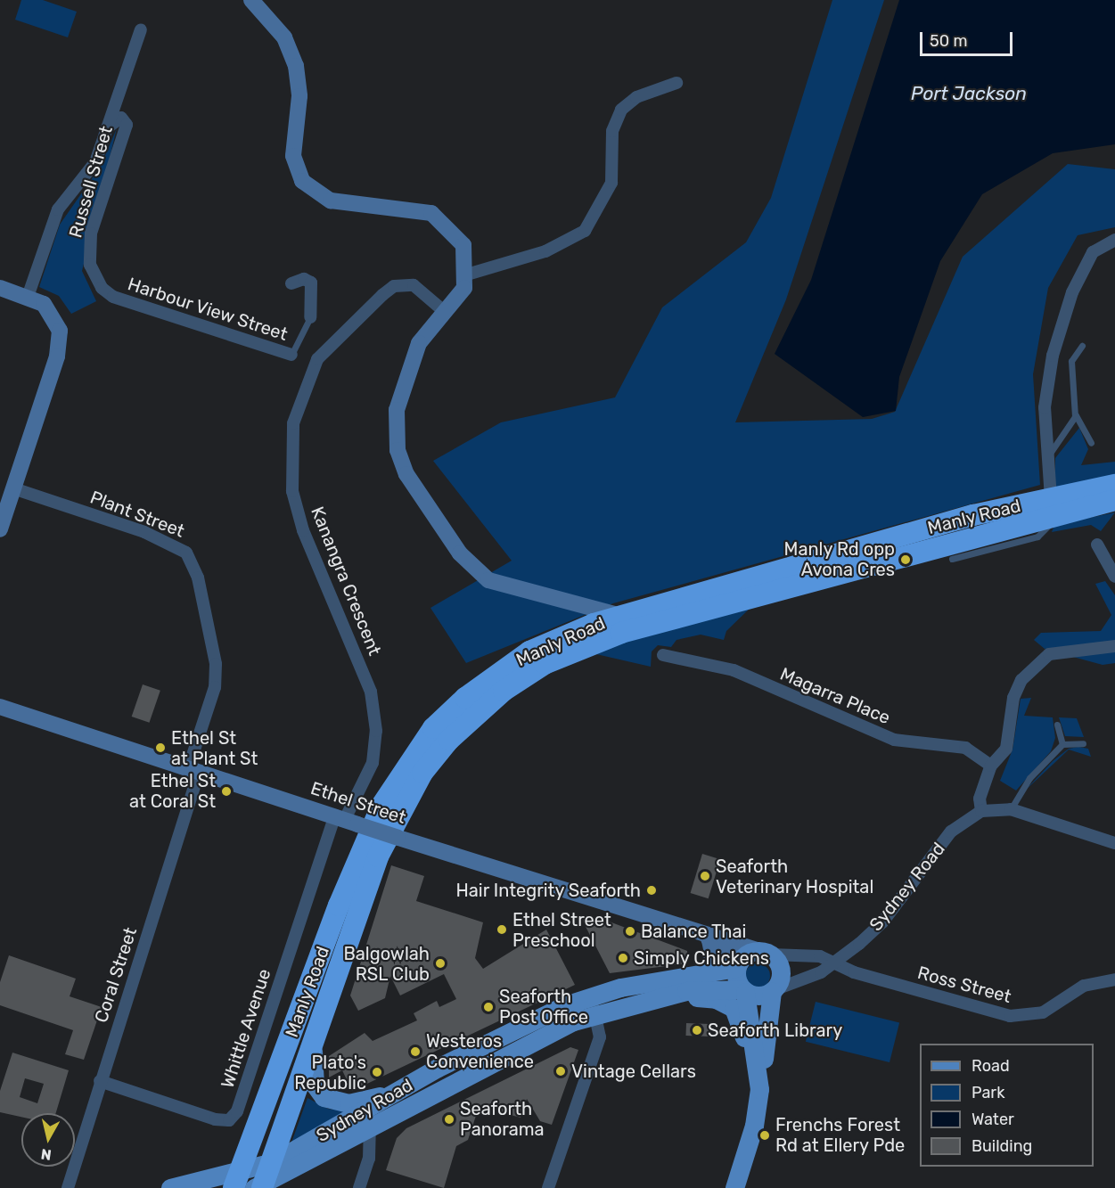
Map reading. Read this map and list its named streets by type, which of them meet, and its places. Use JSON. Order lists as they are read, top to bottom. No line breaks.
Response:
{"streets":{"highway":["Manly Road"],"main road":["Sydney Road"],"street":["Russell Street","Harbour View Street","Plant Street","Kanangra Crescent","Magarra Place","Ethel Street","Coral Street","Ross Street","Whittle Avenue"]},"crossings":[["Russell Street","Harbour View Street"],["Plant Street","Ethel Street"],["Plant Street","Coral Street"],["Manly Road","Sydney Road"],["Kanangra Crescent","Ethel Street"],["Kanangra Crescent","Whittle Avenue"],["Ethel Street","Sydney Road"],["Ethel Street","Coral Street"],["Ethel Street","Whittle Avenue"],["Sydney Road","Ross Street"],["Coral Street","Whittle Avenue"]],"water":["Port Jackson"],"places":["Manly Rd opp Avona Cres","Ethel St at Plant St","Ethel St at Coral St","Seaforth Veterinary Hospital","Hair Integrity Seaforth","Ethel Street Preschool","Balance Thai","Simply Chickens","Balgowlah RSL Club","Seaforth Post Office","Seaforth Library","Westeros Convenience","Vintage Cellars","Plato's Republic","Seaforth Panorama","Frenchs Forest Rd at Ellery Pde"],"legend":["Road","Park","Water","Building"],"scale_bar":"50 m","north":"bottom"}
